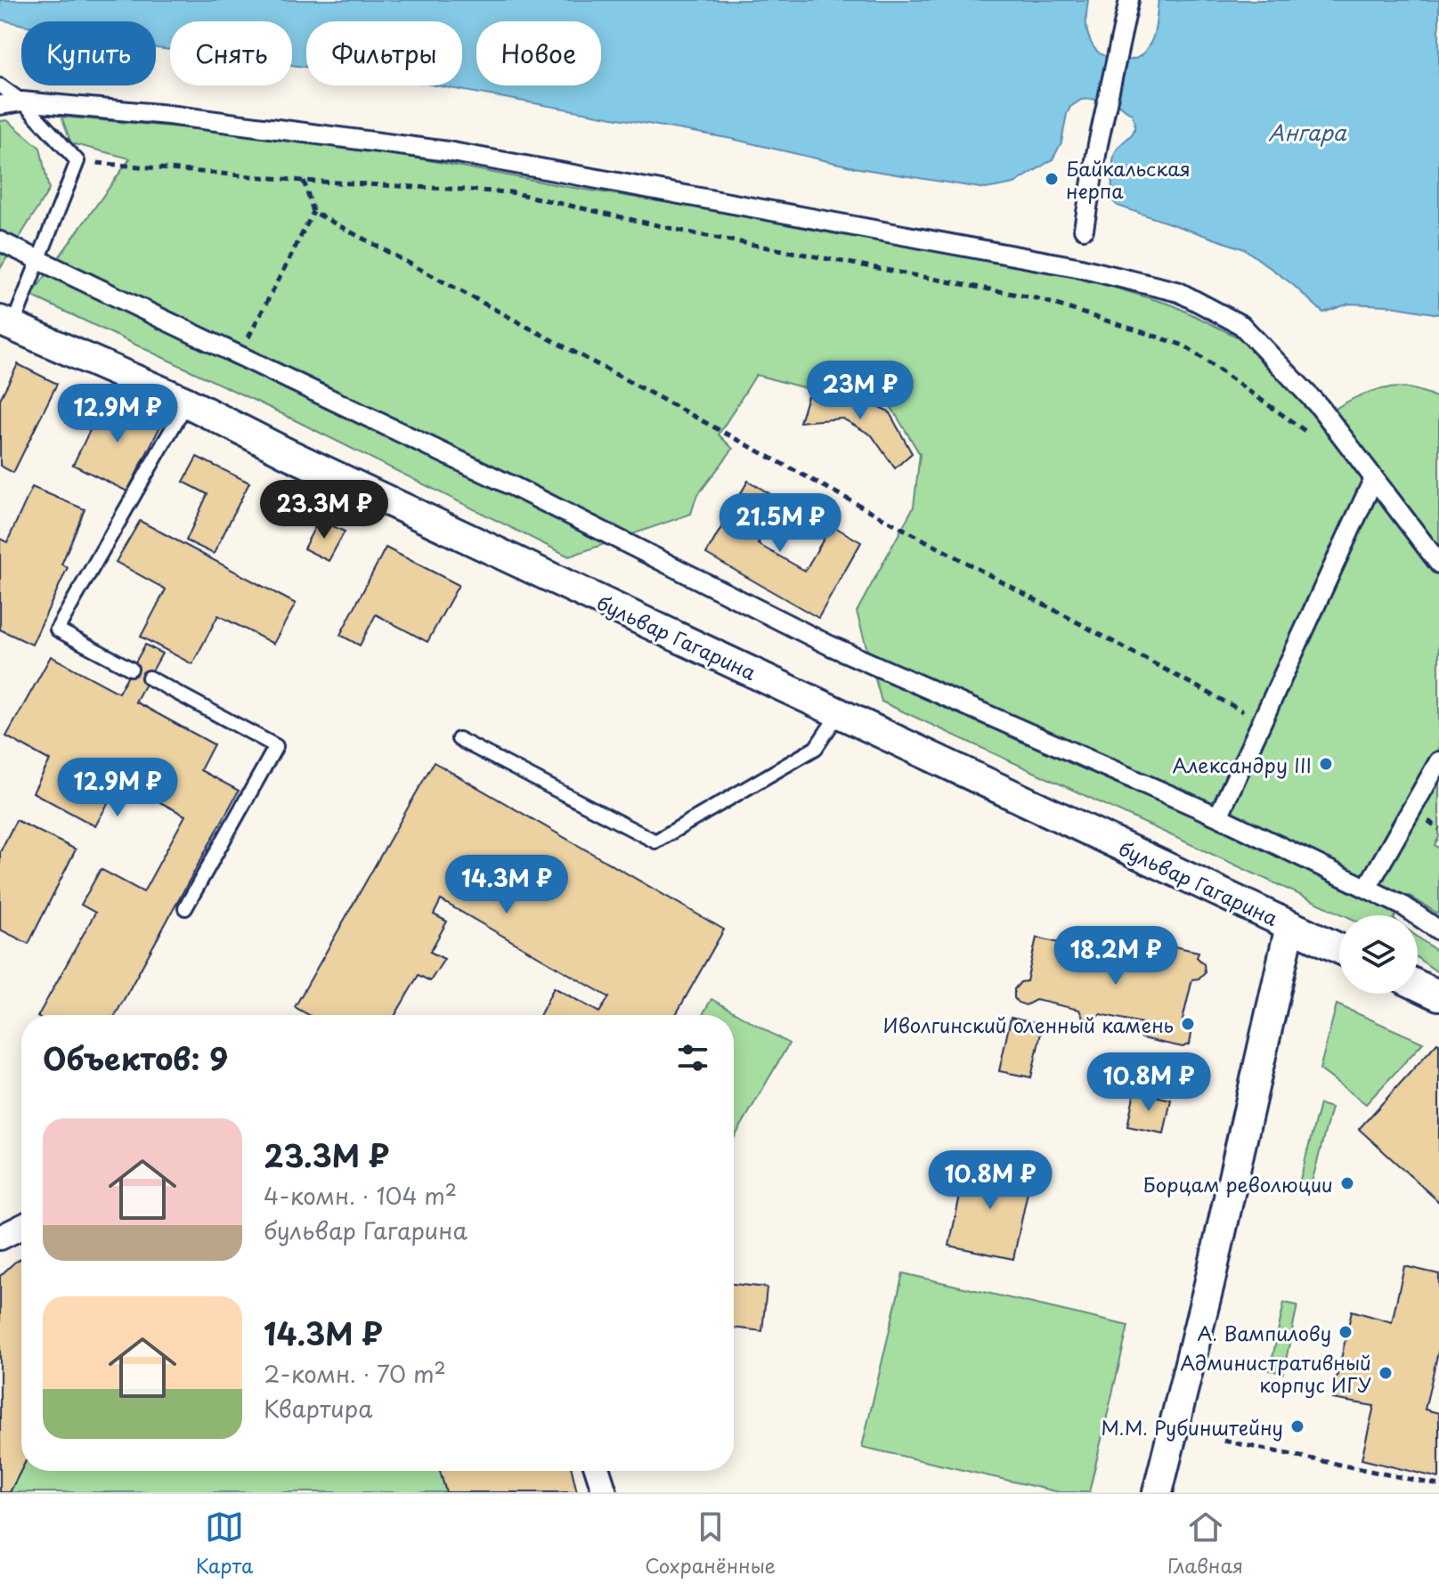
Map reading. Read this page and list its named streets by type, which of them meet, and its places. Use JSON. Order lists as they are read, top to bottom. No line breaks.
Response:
{"streets":{"street":["бульвар Гагарина"]},"water":["Ангара"],"places":["Байкальская нерпа","Александру III","Иволгинский оленный камень","Борцам революции","А. Вампилову","Административный корпус ИГУ","М.М. Рубинштейну"],"page":{"chip":["Купить","Снять","Фильтры","Новое"],"price":["23M ₽","12.9M ₽","23.3M ₽","21.5M ₽","12.9M ₽","14.3M ₽","18.2M ₽","10.8M ₽","10.8M ₽"],"heading":"Объектов: 9","list":[{"name":"23.3M ₽","note":"4-комн. · 104 m² · бульвар Гагарина"},{"name":"14.3M ₽","note":"2-комн. · 70 m² · Квартира"}],"tabs":["Карта","Сохранённые","Главная"]}}
